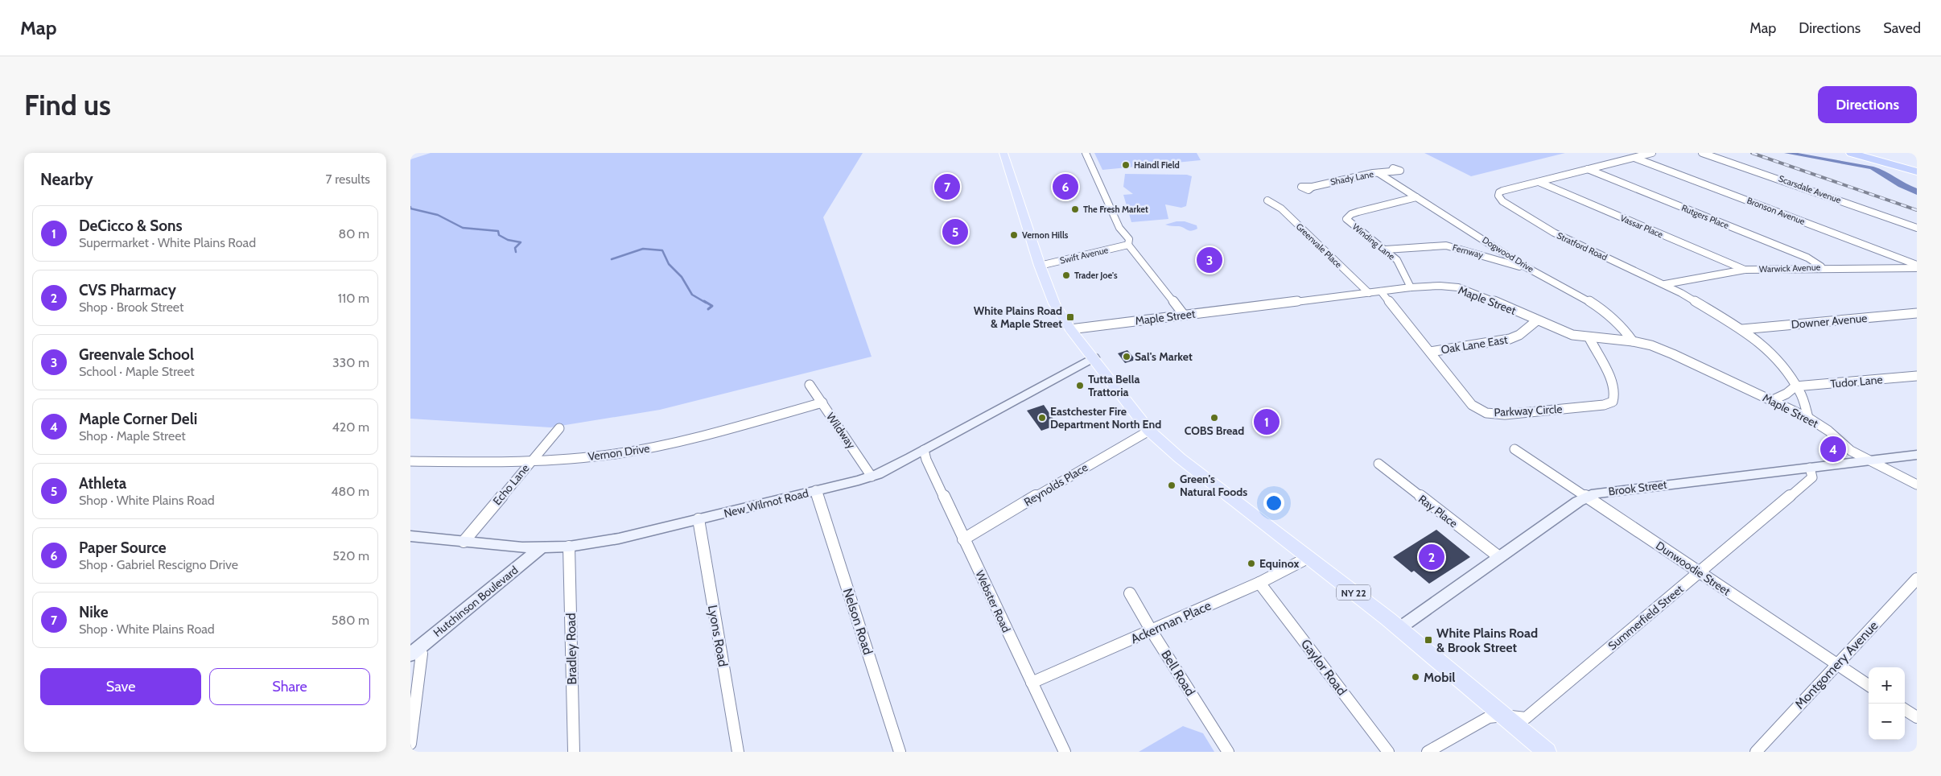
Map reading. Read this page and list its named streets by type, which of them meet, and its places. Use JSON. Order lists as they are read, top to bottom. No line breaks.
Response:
{"streets":{"main road":["NY 22"],"street":["Shady Lane","Scarsdale Avenue","Bronson Avenue","Rutgers Place","Vassar Place","Winding Lane","Greenvale Place","Stratford Road","Fernway","Dogwood Drive","Swift Avenue","Warwick Avenue","Maple Street","Downer Avenue","Oak Lane East","Tudor Lane","Parkway Circle","Wildway","Vernon Drive","Echo Lane","Reynolds Place","Brook Street","New Wilmot Road","Ray Place","Dunwoodie Street","Hutchinson Boulevard","Webster Road","Summerfield Street","Nelson Road","Ackerman Place","Lyons Road","Bradley Road","Montgomery Avenue","Gaylor Road","Bell Road"]},"crossings":[["Shady Lane","Dogwood Drive"],["Bronson Avenue","Stratford Road"],["Bronson Avenue","Warwick Avenue"],["Rutgers Place","Stratford Road"],["Rutgers Place","Warwick Avenue"],["Vassar Place","Stratford Road"],["Vassar Place","Warwick Avenue"],["Winding Lane","Fernway"],["Winding Lane","Dogwood Drive"],["Winding Lane","Maple Street"],["Greenvale Place","Maple Street"],["Stratford Road","Warwick Avenue"],["Stratford Road","Maple Street"],["Stratford Road","Downer Avenue"],["Stratford Road","Tudor Lane"],["Fernway","Dogwood Drive"],["Dogwood Drive","Maple Street"],["Swift Avenue","NY 22"],["Maple Street","Oak Lane East"],["Maple Street","Parkway Circle"],["Maple Street","Brook Street"],["Maple Street","NY 22"],["Oak Lane East","Parkway Circle"],["Wildway","Vernon Drive"],["Wildway","New Wilmot Road"],["Vernon Drive","Echo Lane"],["Echo Lane","New Wilmot Road"],["Reynolds Place","NY 22"],["Reynolds Place","Webster Road"],["Brook Street","Ray Place"],["Brook Street","Dunwoodie Street"],["Brook Street","NY 22"],["Brook Street","Summerfield Street"],["New Wilmot Road","NY 22"],["New Wilmot Road","Hutchinson Boulevard"],["New Wilmot Road","Webster Road"],["New Wilmot Road","Nelson Road"],["New Wilmot Road","Lyons Road"],["New Wilmot Road","Bradley Road"],["Dunwoodie Street","Summerfield Street"],["Dunwoodie Street","Montgomery Avenue"],["NY 22","Summerfield Street"],["NY 22","Ackerman Place"],["Webster Road","Ackerman Place"],["Ackerman Place","Gaylor Road"],["Ackerman Place","Bell Road"]],"places":{"other":["Haindl Field","The Fresh Market","Vernon Hills","Trader Joe's","Sal's Market","Tutta Bella Trattoria","Eastchester Fire Department North End","COBS Bread","Green's Natural Foods","Equinox","Mobil"],"transit":["White Plains Road & Maple Street","White Plains Road & Brook Street"]},"page":{"header":"Map","nav":["Map","Directions","Saved"],"buttons":["Directions",["Save","Share"]],"title":"Find us","heading":["Nearby","7 results"],"pins":["6","7","5","3","1","4","2"],"list":[{"mark":"1","name":"DeCicco & Sons","note":"Supermarket · White Plains Road","value":"80 m"},{"mark":"2","name":"CVS Pharmacy","note":"Shop · Brook Street","value":"110 m"},{"mark":"3","name":"Greenvale School","note":"School · Maple Street","value":"330 m"},{"mark":"4","name":"Maple Corner Deli","note":"Shop · Maple Street","value":"420 m"},{"mark":"5","name":"Athleta","note":"Shop · White Plains Road","value":"480 m"},{"mark":"6","name":"Paper Source","note":"Shop · Gabriel Rescigno Drive","value":"520 m"},{"mark":"7","name":"Nike","note":"Shop · White Plains Road","value":"580 m"}],"map_buttons":["+","−"]}}
